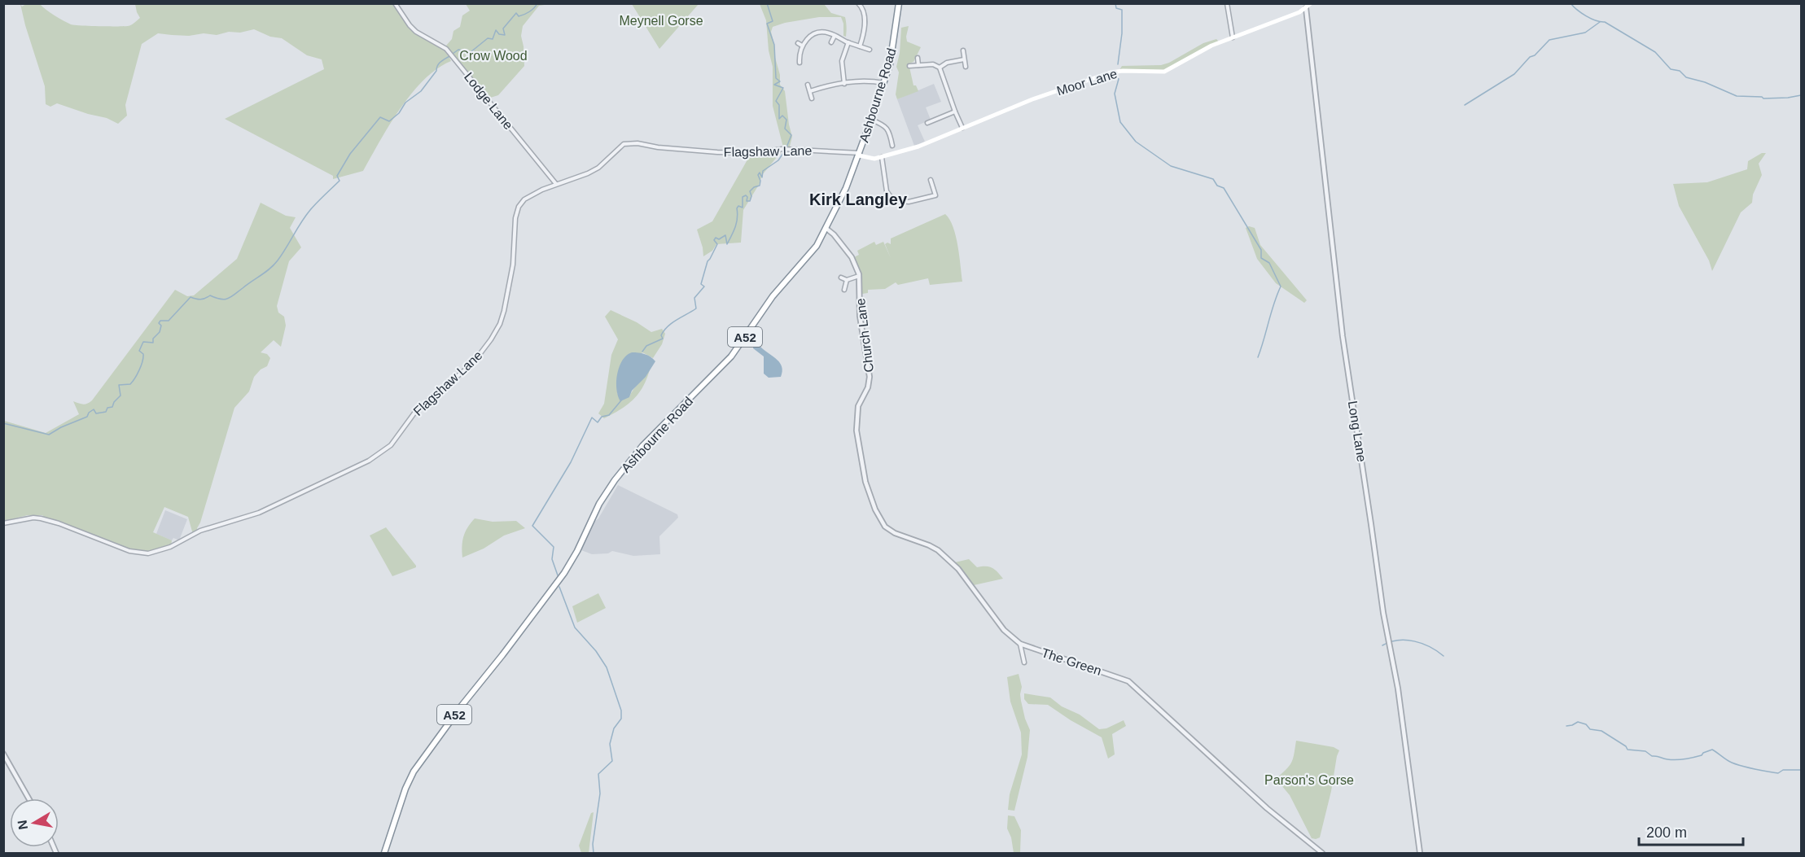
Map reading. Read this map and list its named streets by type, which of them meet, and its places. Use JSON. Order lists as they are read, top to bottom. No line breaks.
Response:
{"streets":{"highway":["Ashbourne Road","A52"],"main road":["Moor Lane"],"street":["Lodge Lane","Flagshaw Lane","Church Lane","Long Lane","The Green"]},"crossings":[["Moor Lane","Ashbourne Road"],["Moor Lane","Flagshaw Lane"],["Moor Lane","Long Lane"],["Ashbourne Road","Flagshaw Lane"],["Ashbourne Road","Church Lane"],["Lodge Lane","Flagshaw Lane"],["Church Lane","The Green"]],"districts":["Kirk Langley"],"parks":["Meynell Gorse","Crow Wood","Parson's Gorse"],"scale_bar":"200 m","north":"left"}
